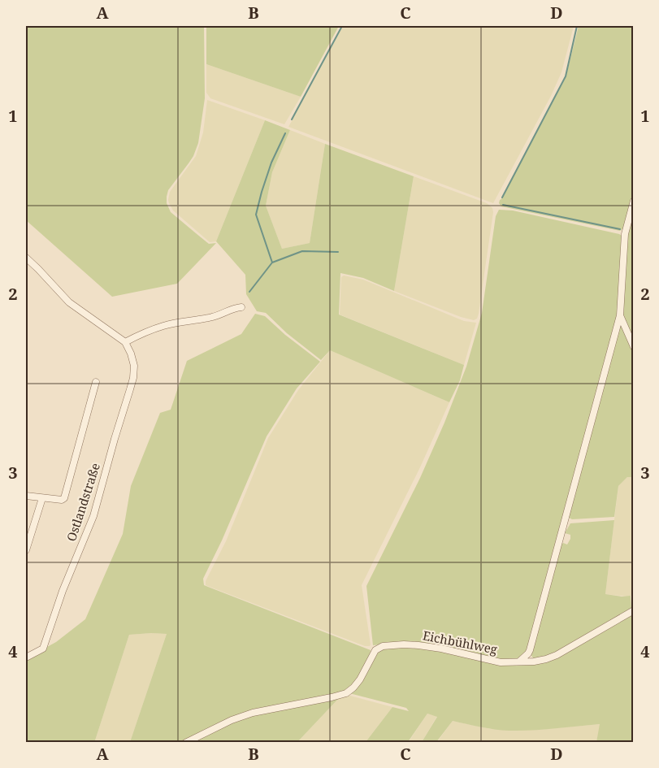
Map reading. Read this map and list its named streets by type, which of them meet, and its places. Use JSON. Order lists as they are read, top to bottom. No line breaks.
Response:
{"streets":{"street":["Ostlandstraße","Eichbühlweg"]},"grid":{"columns":["A","B","C","D"],"rows":["1","2","3","4"]}}
